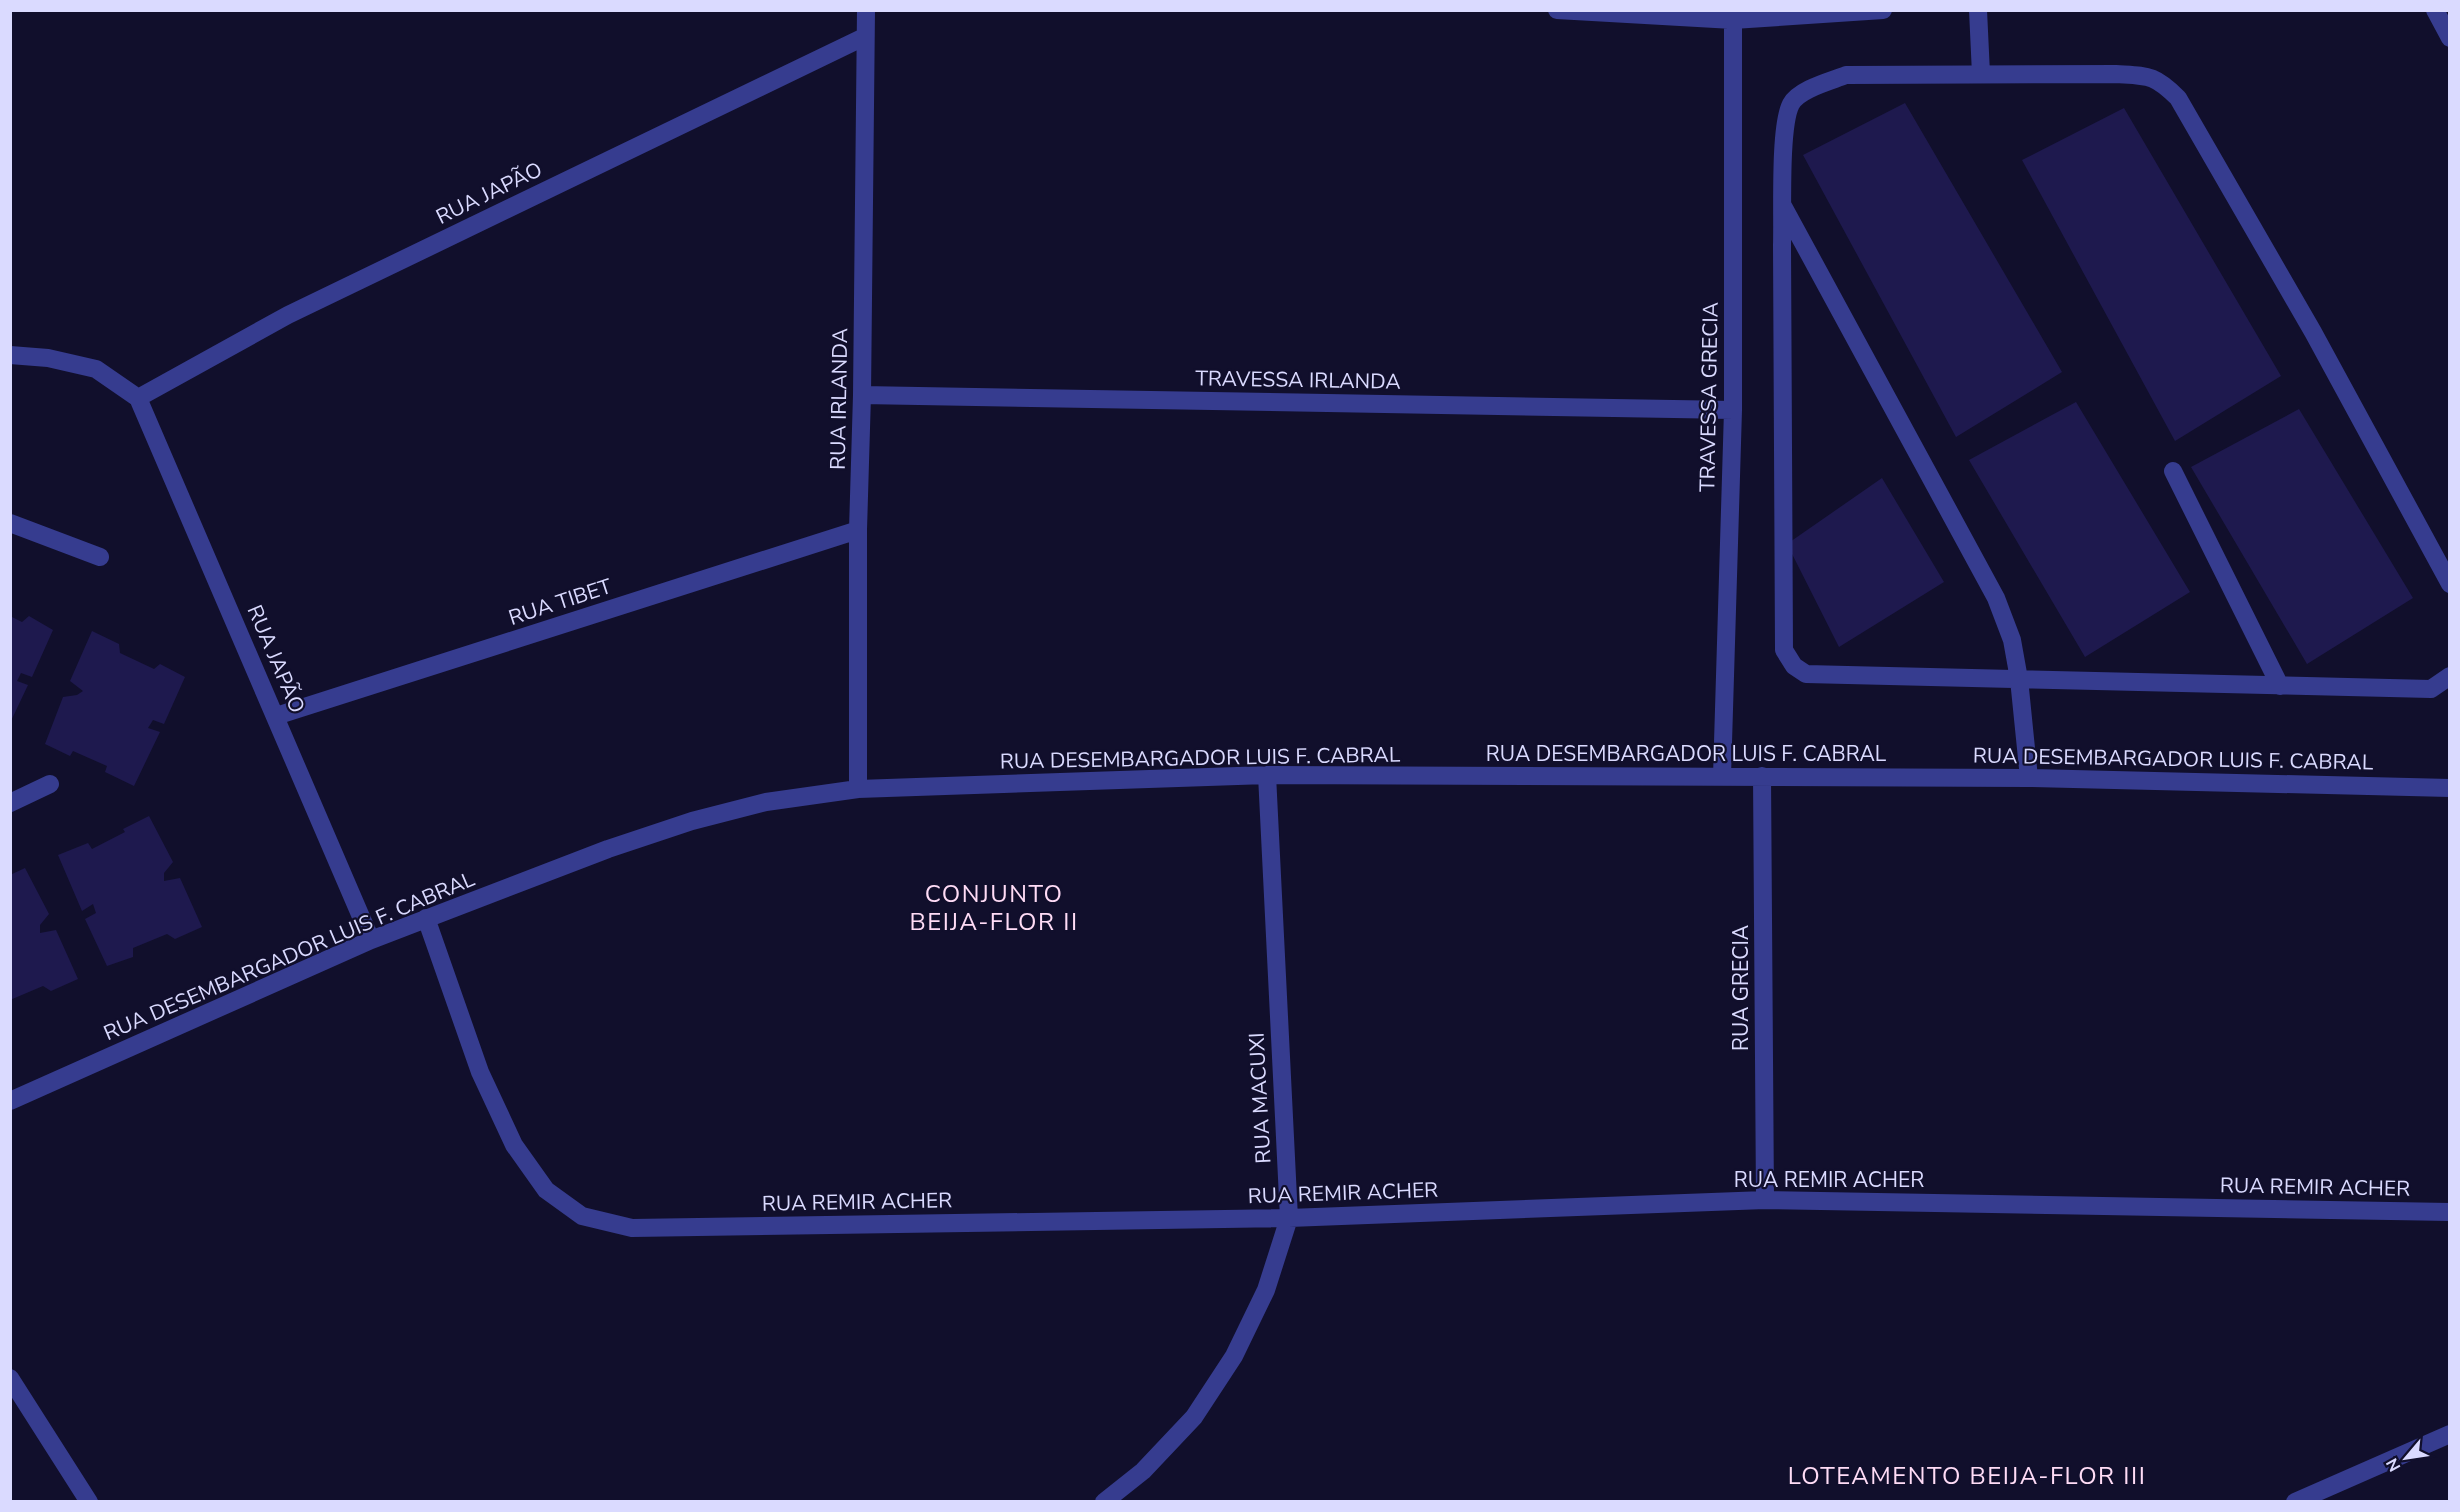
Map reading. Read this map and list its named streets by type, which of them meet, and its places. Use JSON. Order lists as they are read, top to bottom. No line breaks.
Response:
{"streets":{"street":["RUA JAPÃO","TRAVESSA IRLANDA","TRAVESSA GRECIA","RUA IRLANDA","RUA TIBET","RUA DESEMBARGADOR LUIS F. CABRAL","RUA GRECIA","RUA MACUXI","RUA REMIR ACHER"]},"crossings":[["RUA JAPÃO","RUA IRLANDA"],["RUA JAPÃO","RUA TIBET"],["RUA JAPÃO","RUA DESEMBARGADOR LUIS F. CABRAL"],["TRAVESSA IRLANDA","TRAVESSA GRECIA"],["TRAVESSA IRLANDA","RUA IRLANDA"],["TRAVESSA GRECIA","RUA DESEMBARGADOR LUIS F. CABRAL"],["RUA IRLANDA","RUA TIBET"],["RUA IRLANDA","RUA DESEMBARGADOR LUIS F. CABRAL"],["RUA DESEMBARGADOR LUIS F. CABRAL","RUA GRECIA"],["RUA DESEMBARGADOR LUIS F. CABRAL","RUA MACUXI"],["RUA DESEMBARGADOR LUIS F. CABRAL","RUA REMIR ACHER"],["RUA GRECIA","RUA REMIR ACHER"],["RUA MACUXI","RUA REMIR ACHER"]],"districts":["CONJUNTO BEIJA-FLOR II","LOTEAMENTO BEIJA-FLOR III"],"north":"bottom left"}
